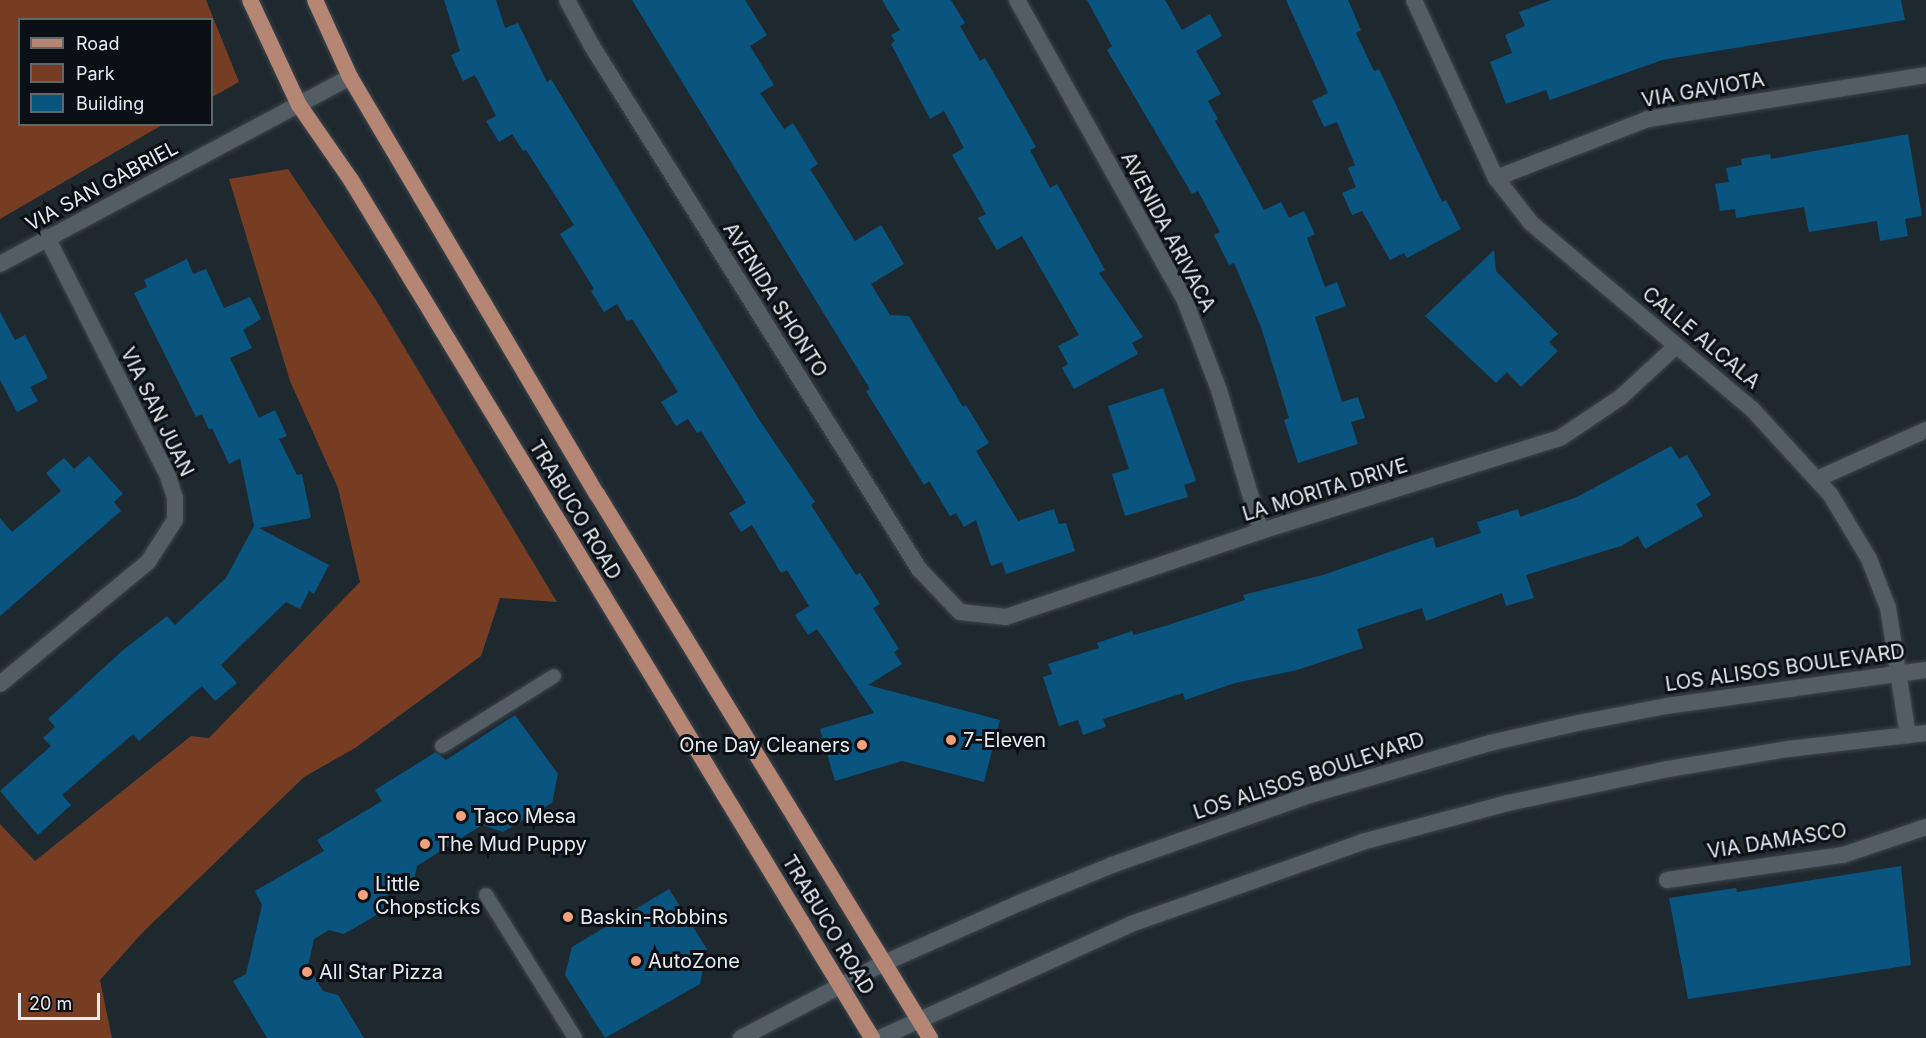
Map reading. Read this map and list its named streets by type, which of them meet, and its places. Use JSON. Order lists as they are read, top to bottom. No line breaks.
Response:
{"streets":{"main road":["TRABUCO ROAD"],"street":["VIA GAVIOTA","VIA SAN GABRIEL","AVENIDA ARIVACA","AVENIDA SHONTO","CALLE ALCALA","VIA SAN JUAN","LA MORITA DRIVE","LOS ALISOS BOULEVARD","VIA DAMASCO"]},"crossings":[["VIA GAVIOTA","CALLE ALCALA"],["VIA SAN GABRIEL","VIA SAN JUAN"],["VIA SAN GABRIEL","TRABUCO ROAD"],["AVENIDA ARIVACA","LA MORITA DRIVE"],["AVENIDA SHONTO","LA MORITA DRIVE"],["CALLE ALCALA","LA MORITA DRIVE"],["CALLE ALCALA","LOS ALISOS BOULEVARD"],["TRABUCO ROAD","LOS ALISOS BOULEVARD"]],"places":["7-Eleven","One Day Cleaners","Taco Mesa","The Mud Puppy","Little Chopsticks","Baskin-Robbins","AutoZone","All Star Pizza"],"legend":["Road","Park","Building"],"scale_bar":"20 m"}
